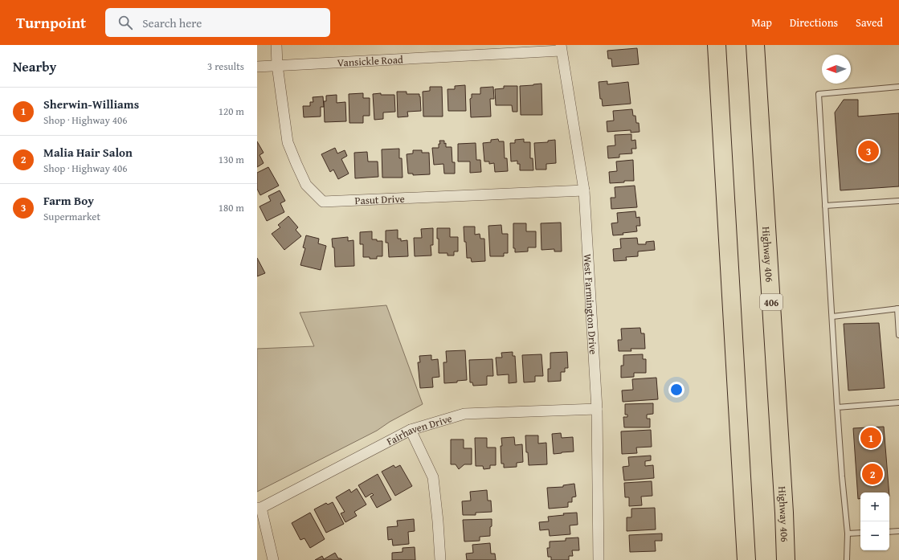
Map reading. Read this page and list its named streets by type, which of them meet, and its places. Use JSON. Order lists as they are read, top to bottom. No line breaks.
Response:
{"streets":{"highway":["Highway 406","406"],"street":["Vansickle Road","Pasut Drive","West Farmington Drive","Fairhaven Drive"]},"crossings":[["Vansickle Road","Pasut Drive"],["Vansickle Road","West Farmington Drive"],["Pasut Drive","West Farmington Drive"],["West Farmington Drive","Fairhaven Drive"]],"north":"left","page":{"header":"Turnpoint","search":"Search here","nav":["Map","Directions","Saved"],"heading":["Nearby","3 results"],"list":[{"mark":"1","name":"Sherwin-Williams","note":"Shop · Highway 406","value":"120 m"},{"mark":"2","name":"Malia Hair Salon","note":"Shop · Highway 406","value":"130 m"},{"mark":"3","name":"Farm Boy","note":"Supermarket","value":"180 m"}],"pins":["3","1","2"],"map_buttons":["+","−"]}}
